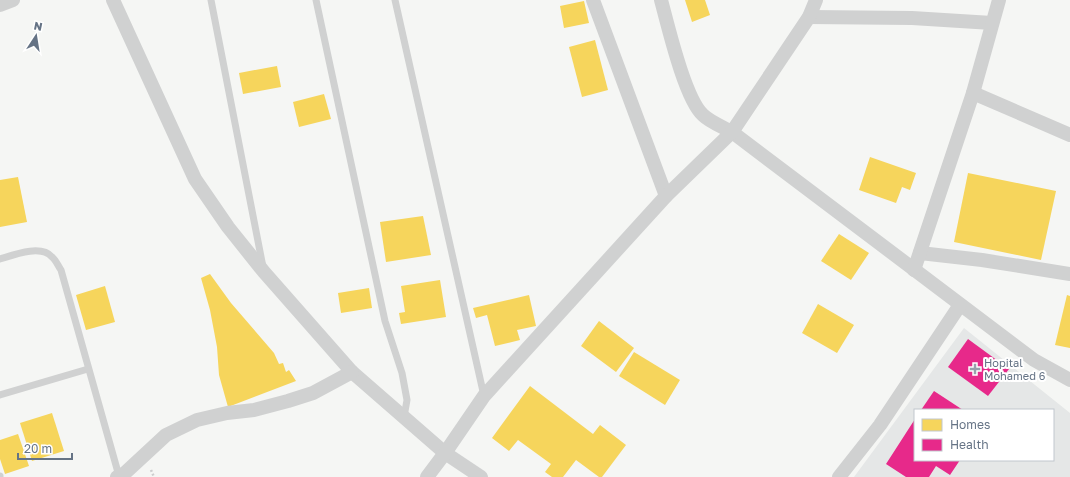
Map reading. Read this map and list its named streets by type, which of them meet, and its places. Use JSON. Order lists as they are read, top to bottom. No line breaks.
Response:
{"places":{"health":["Hopital Mohamed 6"]},"legend":["Homes","Health"],"scale_bar":"20 m","north":"top"}
